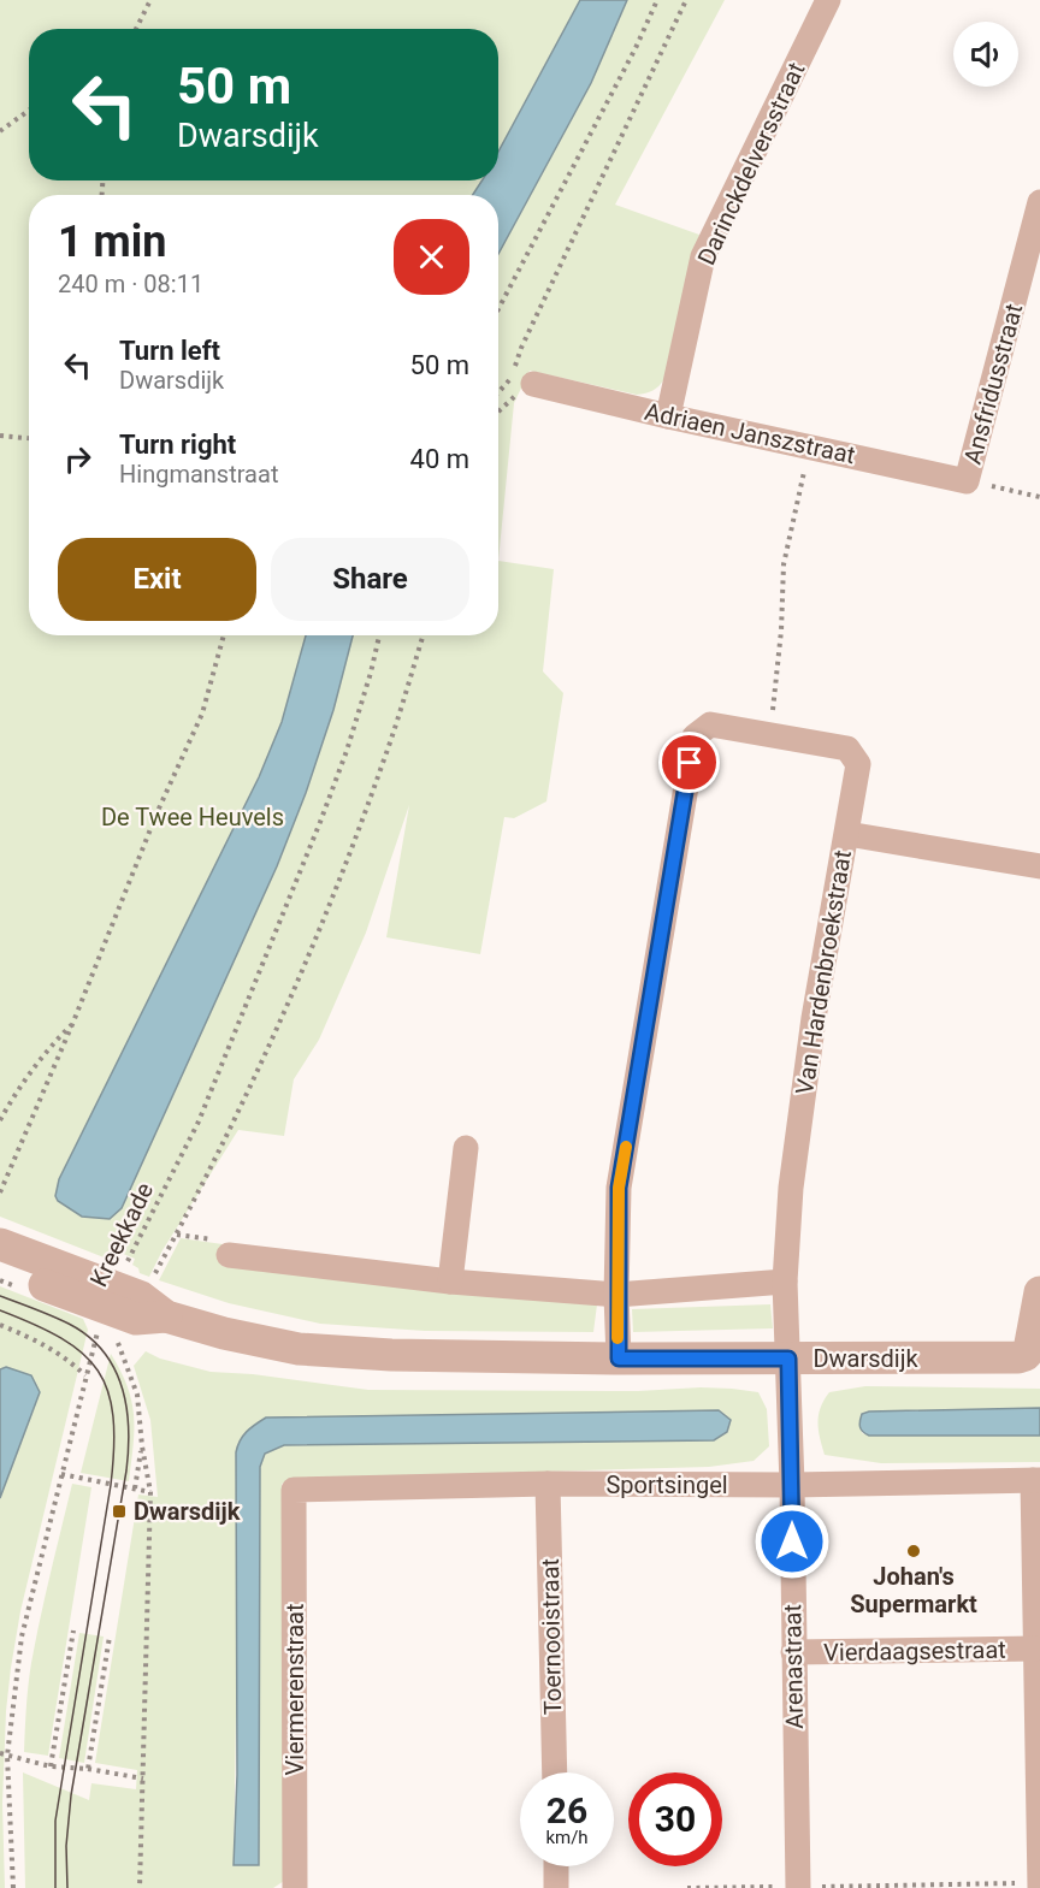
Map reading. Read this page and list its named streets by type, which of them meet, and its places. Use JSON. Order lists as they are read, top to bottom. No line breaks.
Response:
{"streets":{"street":["Darinckdelversstraat","Ansfridusstraat","Adriaen Janszstraat","Van Hardenbroekstraat","Dwarsdijk","Sportsingel","Toernooistraat","Vierdaagsestraat","Arenastraat","Viermerenstraat"],"path":["Kreekkade"]},"crossings":[["Darinckdelversstraat","Adriaen Janszstraat"],["Ansfridusstraat","Adriaen Janszstraat"],["Van Hardenbroekstraat","Dwarsdijk"],["Van Hardenbroekstraat","Arenastraat"],["Kreekkade","Dwarsdijk"],["Dwarsdijk","Arenastraat"],["Sportsingel","Toernooistraat"],["Sportsingel","Arenastraat"],["Sportsingel","Viermerenstraat"],["Vierdaagsestraat","Arenastraat"]],"parks":["De Twee Heuvels"],"places":{"transit":["Dwarsdijk"],"other":["Johan's Supermarkt"]},"page":{"turn":["50 m","Dwarsdijk"],"heading":["1 min","240 m · 08:11"],"list":[{"name":"Turn left","note":"Dwarsdijk","value":"50 m"},{"name":"Turn right","note":"Hingmanstraat","value":"40 m"}],"buttons":["Exit","Share"],"speed":"26 km/h","limit":"30"}}
